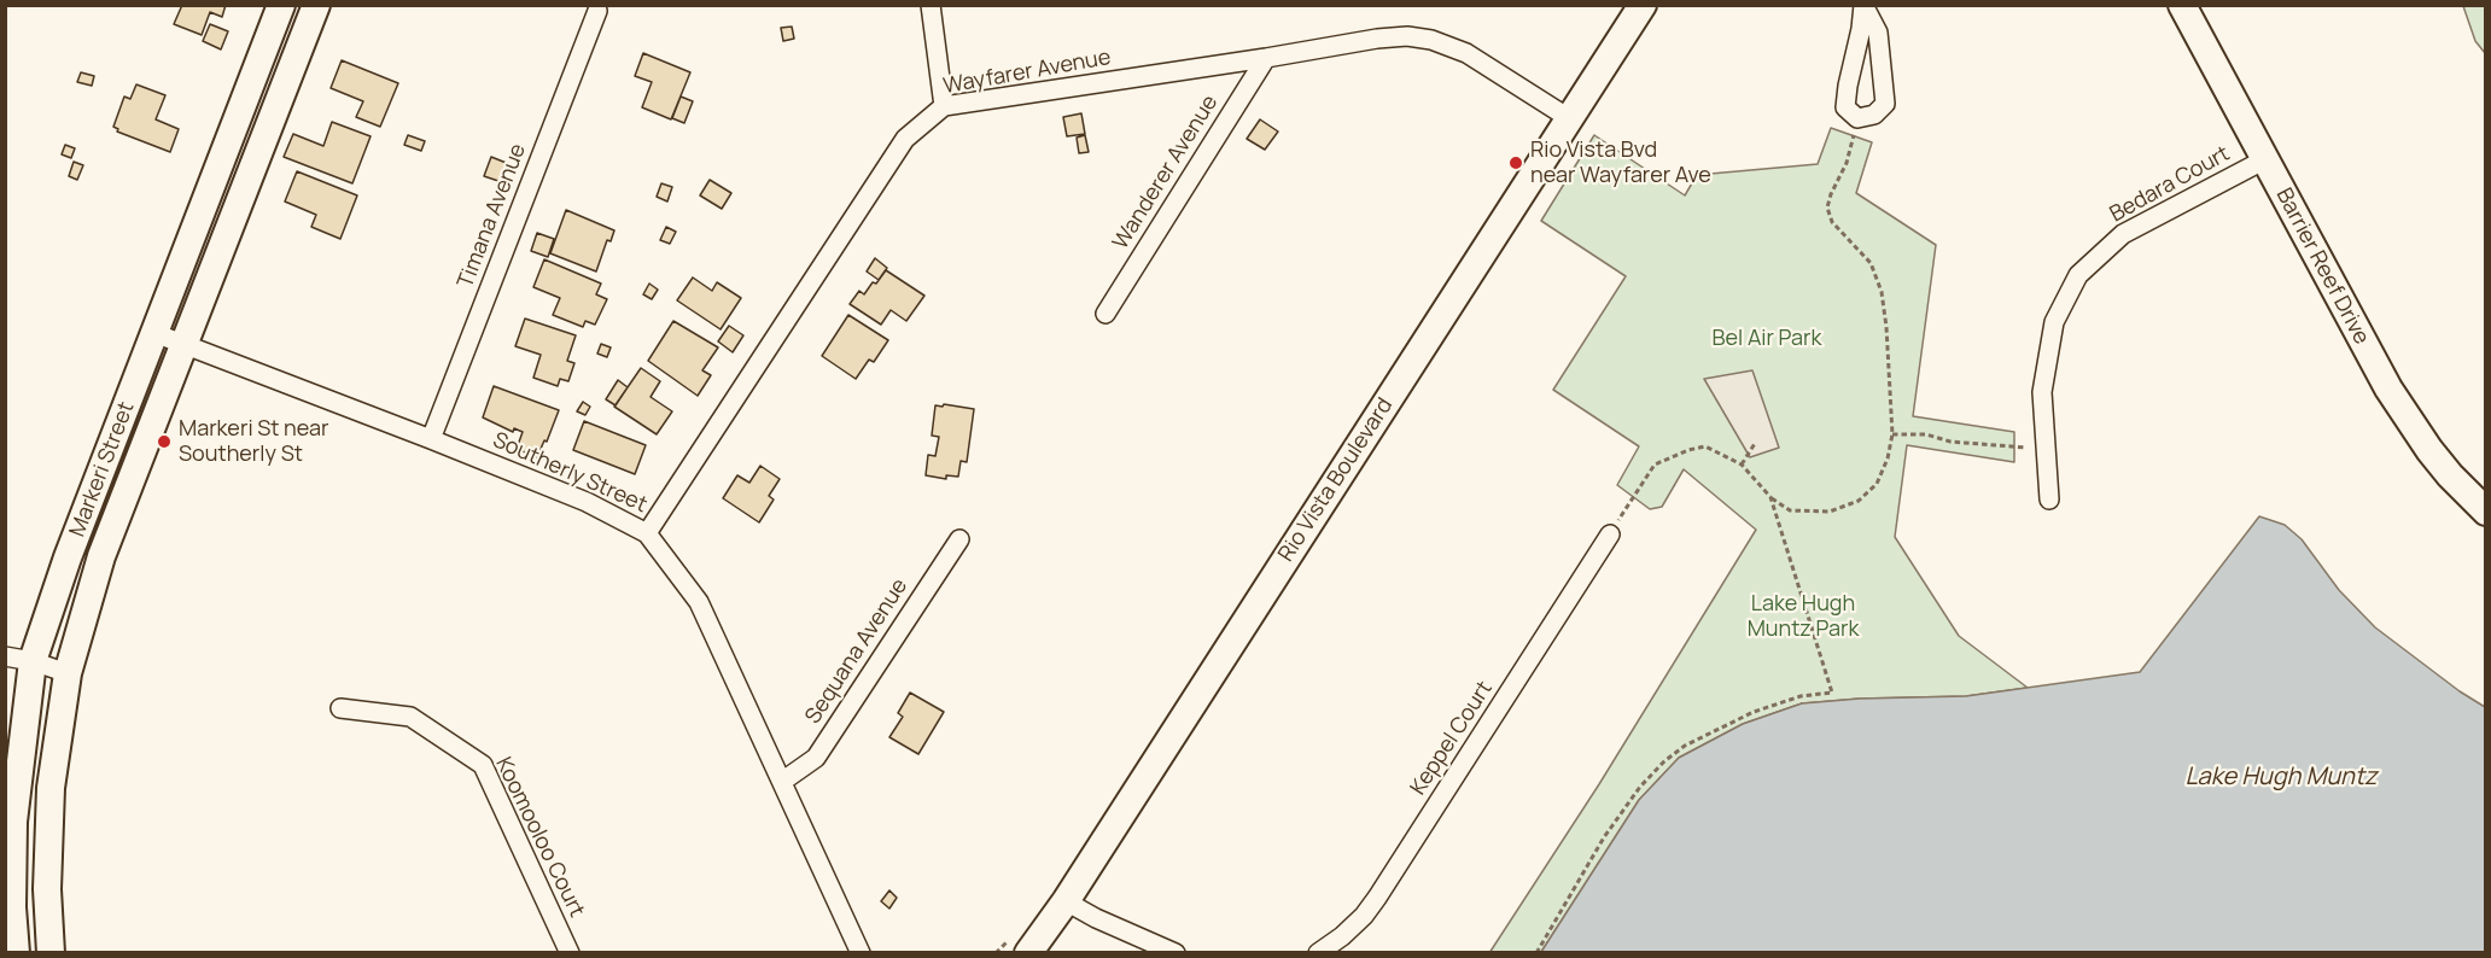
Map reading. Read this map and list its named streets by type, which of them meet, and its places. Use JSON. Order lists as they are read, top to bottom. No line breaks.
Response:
{"streets":{"main road":["Barrier Reef Drive","Markeri Street","Rio Vista Boulevard"],"street":["Wayfarer Avenue","Wanderer Avenue","Bedara Court","Timana Avenue","Southerly Street","Sequana Avenue","Keppel Court","Koomooloo Court"]},"crossings":[["Wayfarer Avenue","Wanderer Avenue"],["Wayfarer Avenue","Southerly Street"],["Wayfarer Avenue","Rio Vista Boulevard"],["Bedara Court","Barrier Reef Drive"],["Timana Avenue","Southerly Street"],["Markeri Street","Southerly Street"],["Southerly Street","Sequana Avenue"]],"water":["Lake Hugh Muntz"],"parks":["Bel Air Park","Lake Hugh Muntz Park"],"places":["Rio Vista Bvd near Wayfarer Ave","Markeri St near Southerly St"]}
